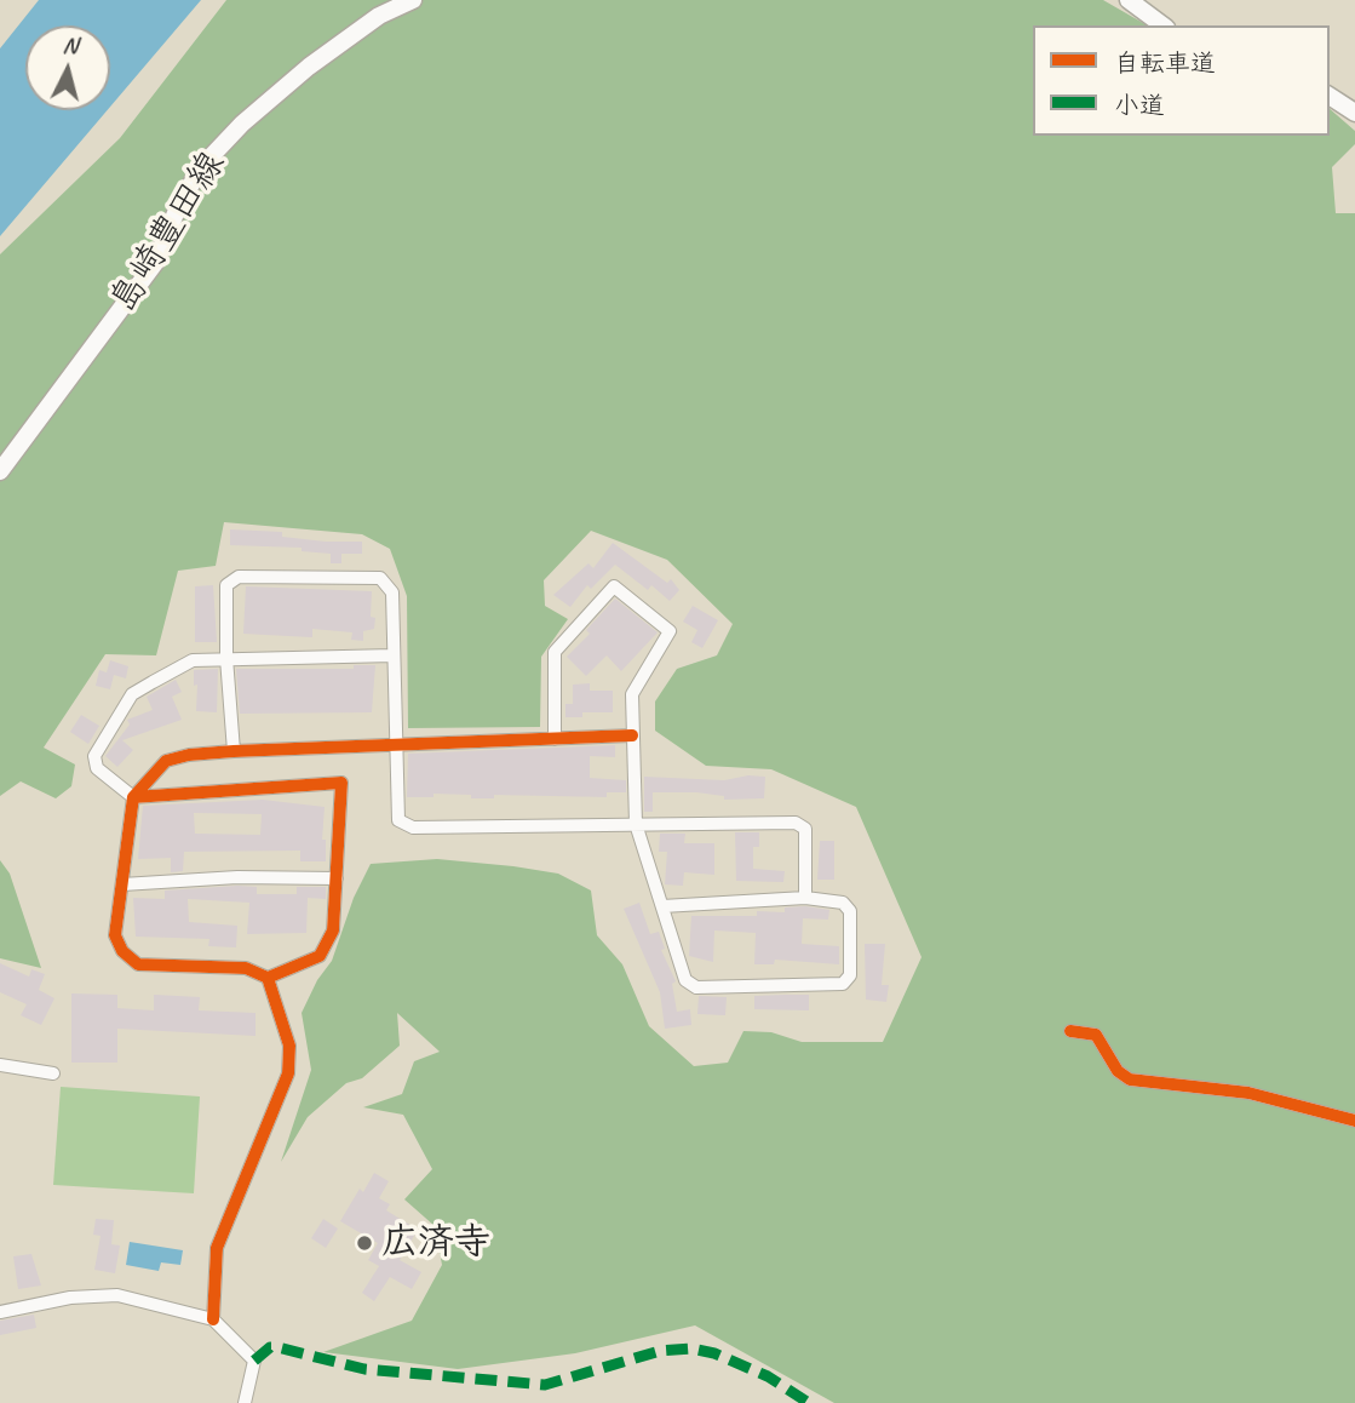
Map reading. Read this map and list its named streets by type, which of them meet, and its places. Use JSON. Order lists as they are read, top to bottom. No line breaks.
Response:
{"streets":{"main road":["島崎豊田線"]},"places":["広済寺"],"legend":["自転車道","小道"],"north":"top"}
